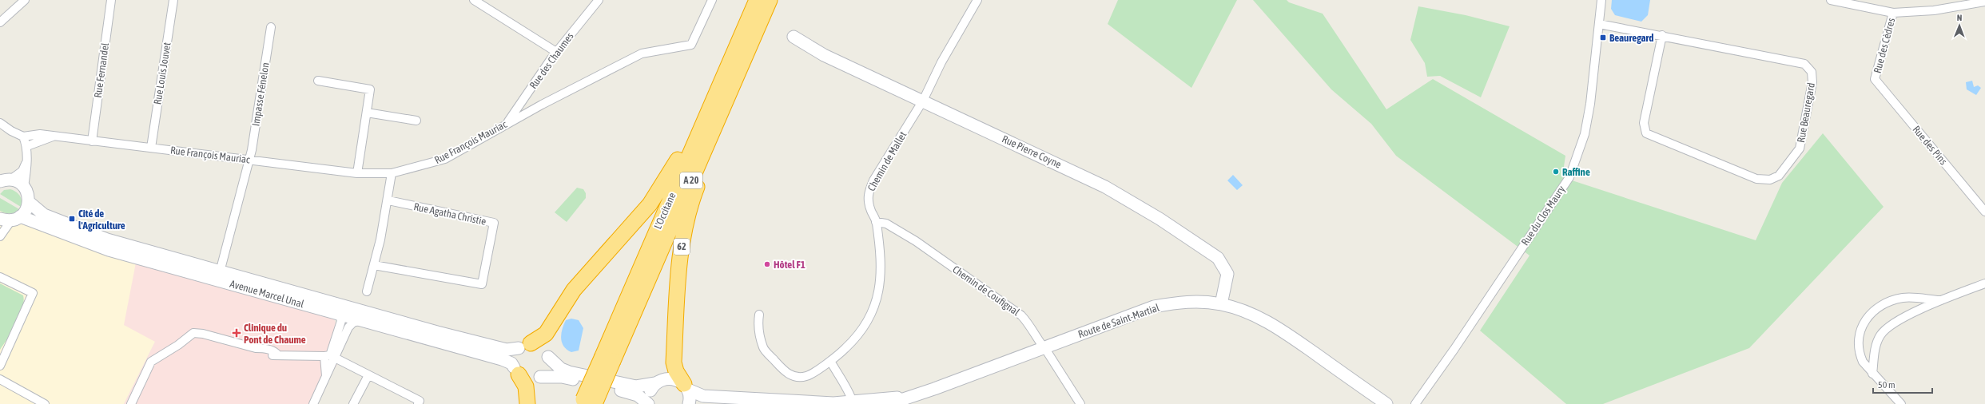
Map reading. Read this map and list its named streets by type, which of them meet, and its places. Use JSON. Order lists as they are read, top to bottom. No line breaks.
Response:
{"streets":{"highway":["A 20","L'Occitane","62"],"main road":["Rue Pierre Coyne","Avenue Marcel Unal","Route de Saint-Martial"],"street":["Rue des Cèdres","Rue des Chaumes","Rue Fernandel","Rue Louis Jouvet","Impasse Fénelon","Rue Beauregard","Rue François Mauriac","Rue des Pins","Chemin de Mallet","Rue Agatha Christie","Rue du Clos Maury","Chemin de Coufignal"]},"crossings":[["Rue des Cèdres","Rue des Pins"],["Rue des Chaumes","Rue François Mauriac"],["Rue Fernandel","Rue François Mauriac"],["Rue Louis Jouvet","Rue François Mauriac"],["Impasse Fénelon","Rue François Mauriac"],["Impasse Fénelon","Avenue Marcel Unal"],["Rue Beauregard","Rue du Clos Maury"],["Rue Pierre Coyne","Chemin de Mallet"],["Rue Pierre Coyne","Route de Saint-Martial"],["Chemin de Mallet","Chemin de Coufignal"],["L'Occitane","62"],["62","Route de Saint-Martial"],["Chemin de Coufignal","Route de Saint-Martial"],["Avenue Marcel Unal","Route de Saint-Martial"]],"places":{"transit":["Beauregard","Cité de l'Agriculture"],"other":["Raffine","Hôtel F1"],"health":["Clinique du Pont de Chaume"]},"scale_bar":"50 m","north":"top"}
